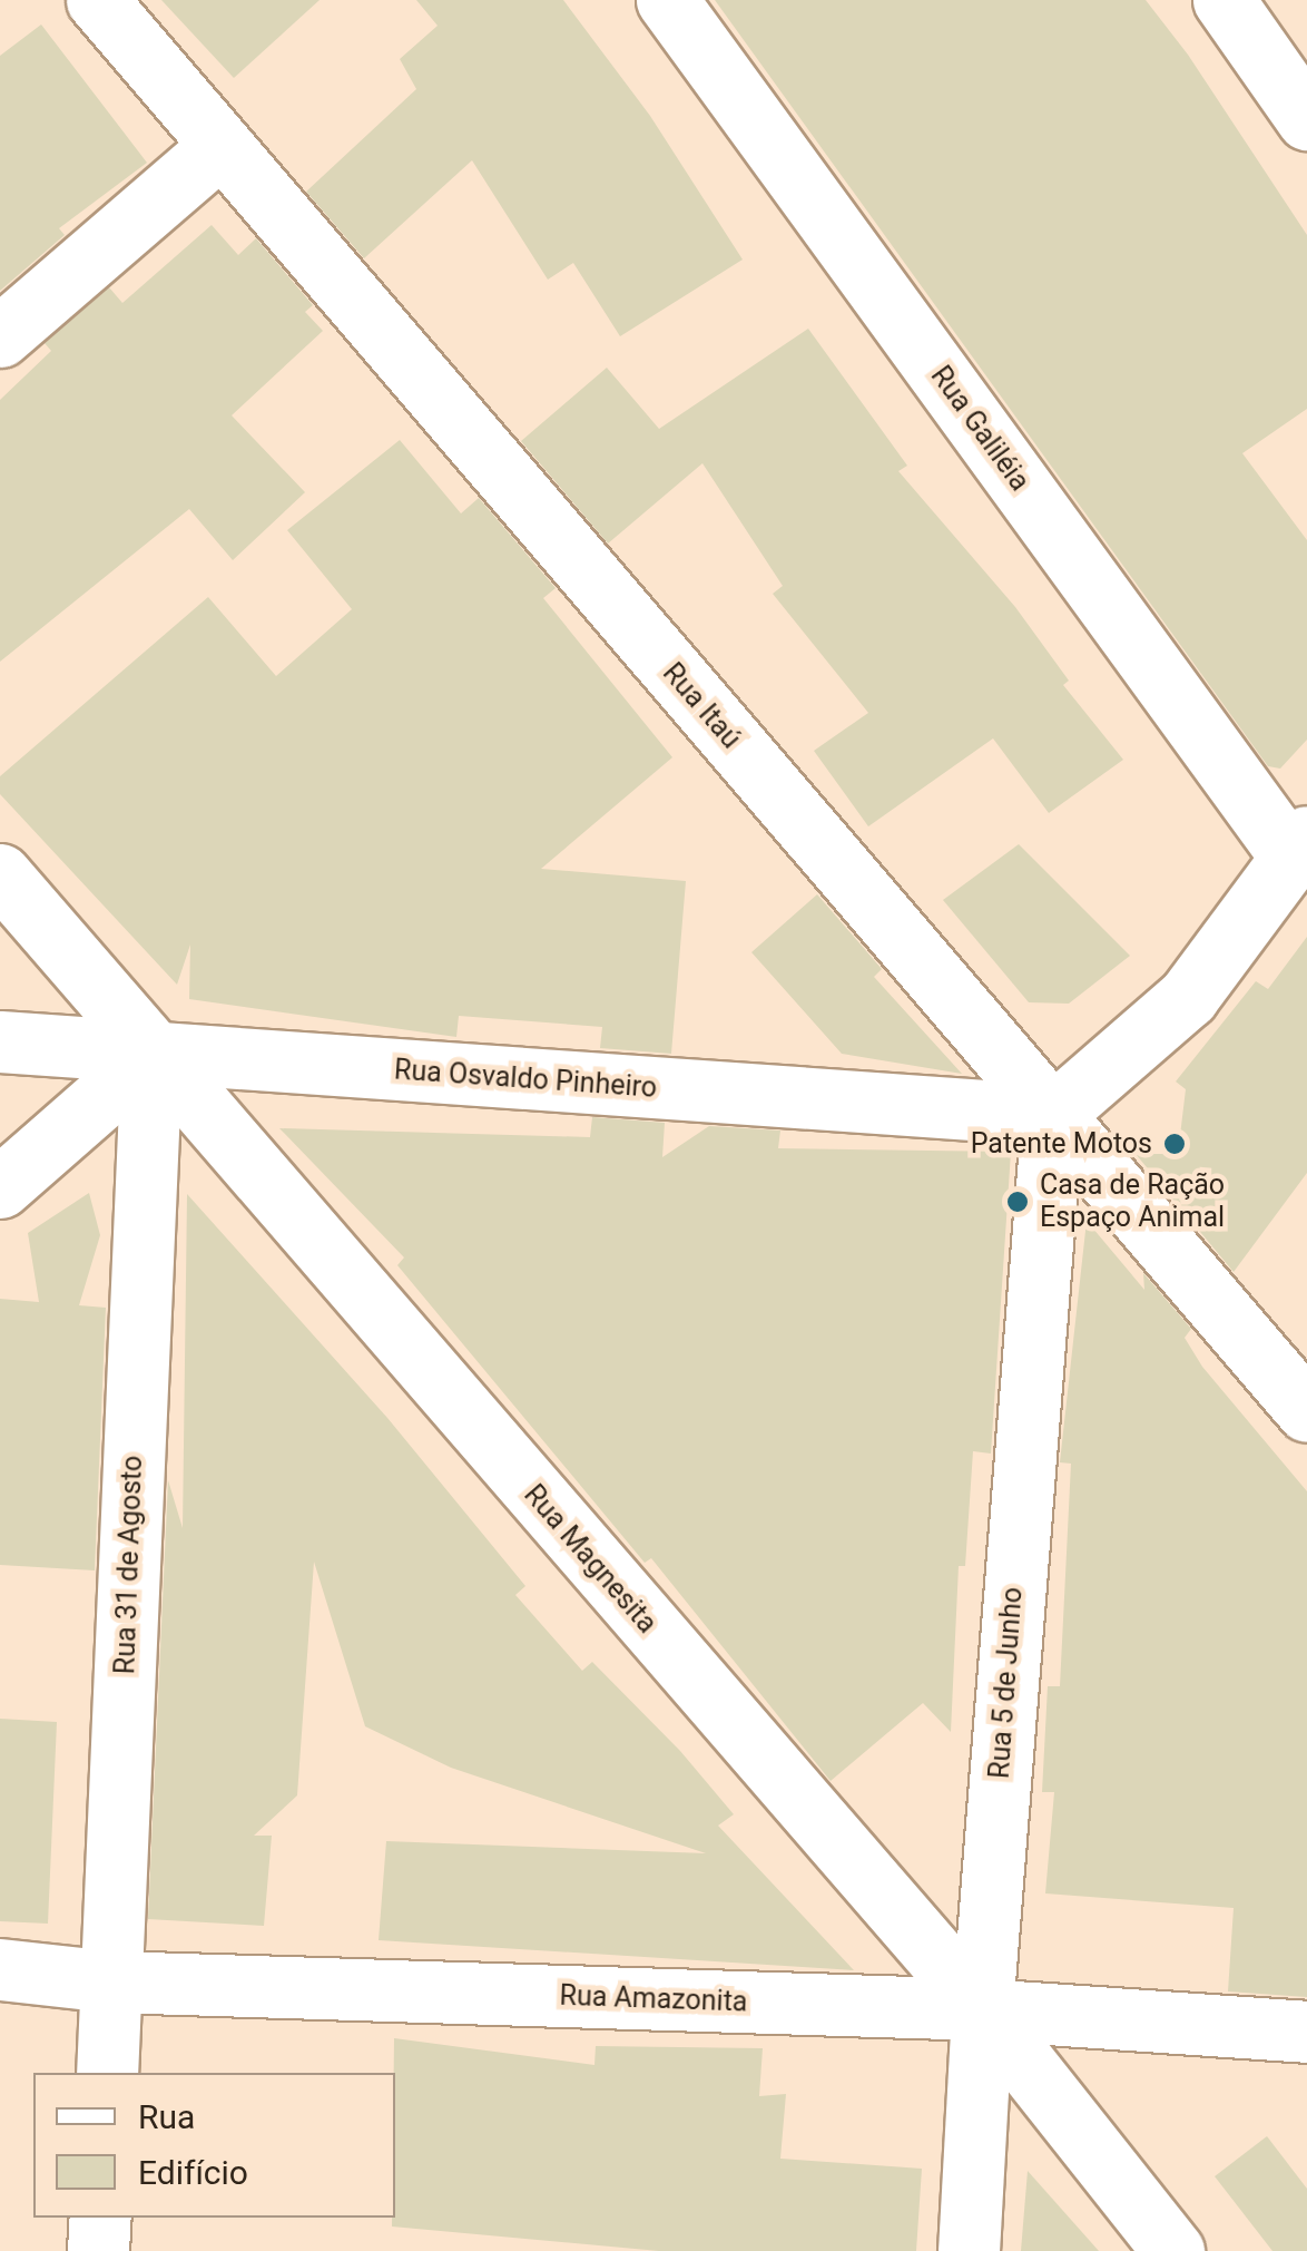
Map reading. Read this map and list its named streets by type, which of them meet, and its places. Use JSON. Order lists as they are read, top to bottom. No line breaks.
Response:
{"streets":{"street":["Rua Galiléia","Rua Itaú","Rua Osvaldo Pinheiro","Rua Magnesita","Rua 31 de Agosto","Rua 5 de Junho","Rua Amazonita"]},"crossings":[["Rua Itaú","Rua Osvaldo Pinheiro"],["Rua Itaú","Rua 5 de Junho"],["Rua Osvaldo Pinheiro","Rua Magnesita"],["Rua Osvaldo Pinheiro","Rua 31 de Agosto"],["Rua Osvaldo Pinheiro","Rua 5 de Junho"],["Rua Magnesita","Rua 31 de Agosto"],["Rua Magnesita","Rua 5 de Junho"],["Rua Magnesita","Rua Amazonita"],["Rua 31 de Agosto","Rua Amazonita"],["Rua 5 de Junho","Rua Amazonita"]],"places":["Patente Motos","Casa de Ração Espaço Animal"],"legend":["Rua","Edifício"]}
